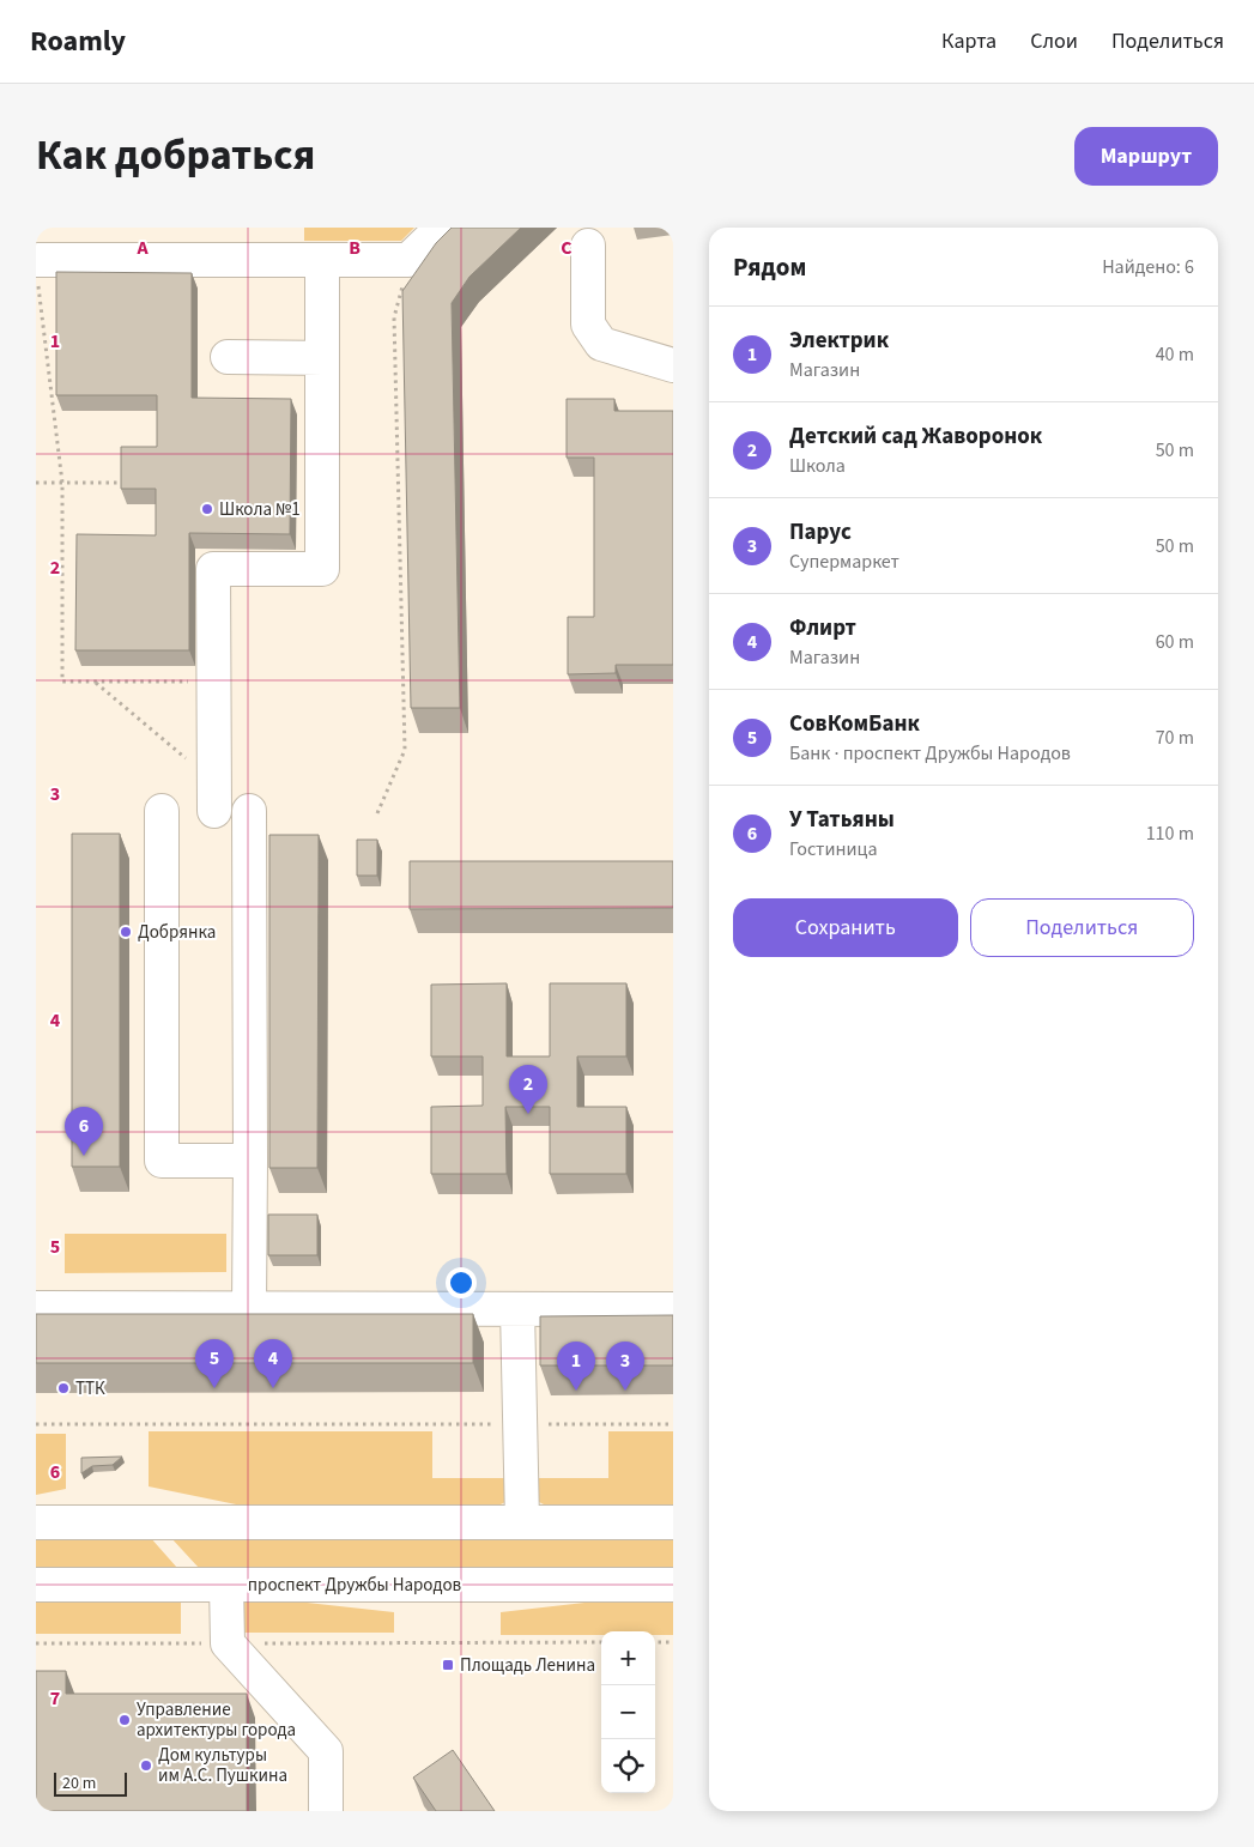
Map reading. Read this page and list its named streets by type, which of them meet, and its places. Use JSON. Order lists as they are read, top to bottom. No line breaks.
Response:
{"streets":{"street":["проспект Дружбы Народов"]},"places":{"other":["Школа №1","Добрянка","ТТК","Управление архитектуры города","Дом культуры им А.С. Пушкина"],"transit":["Площадь Ленина"]},"scale_bar":"20 m","page":{"header":"Roamly","nav":["Карта","Слои","Поделиться"],"title":"Как добраться","buttons":["Маршрут",["Сохранить","Поделиться"]],"heading":["Рядом","Найдено: 6"],"list":[{"mark":"1","name":"Электрик","note":"Магазин","value":"40 m"},{"mark":"2","name":"Детский сад Жаворонок","note":"Школа","value":"50 m"},{"mark":"3","name":"Парус","note":"Супермаркет","value":"50 m"},{"mark":"4","name":"Флирт","note":"Магазин","value":"60 m"},{"mark":"5","name":"СовКомБанк","note":"Банк · проспект Дружбы Народов","value":"70 m"},{"mark":"6","name":"У Татьяны","note":"Гостиница","value":"110 m"}],"pins":["2","6","4","5","1","3"],"map_buttons":["+","−"],"scale":"20 m"},"grid":{"columns":["A","B","C"],"rows":["1","2","3","4","5","6","7"]}}
